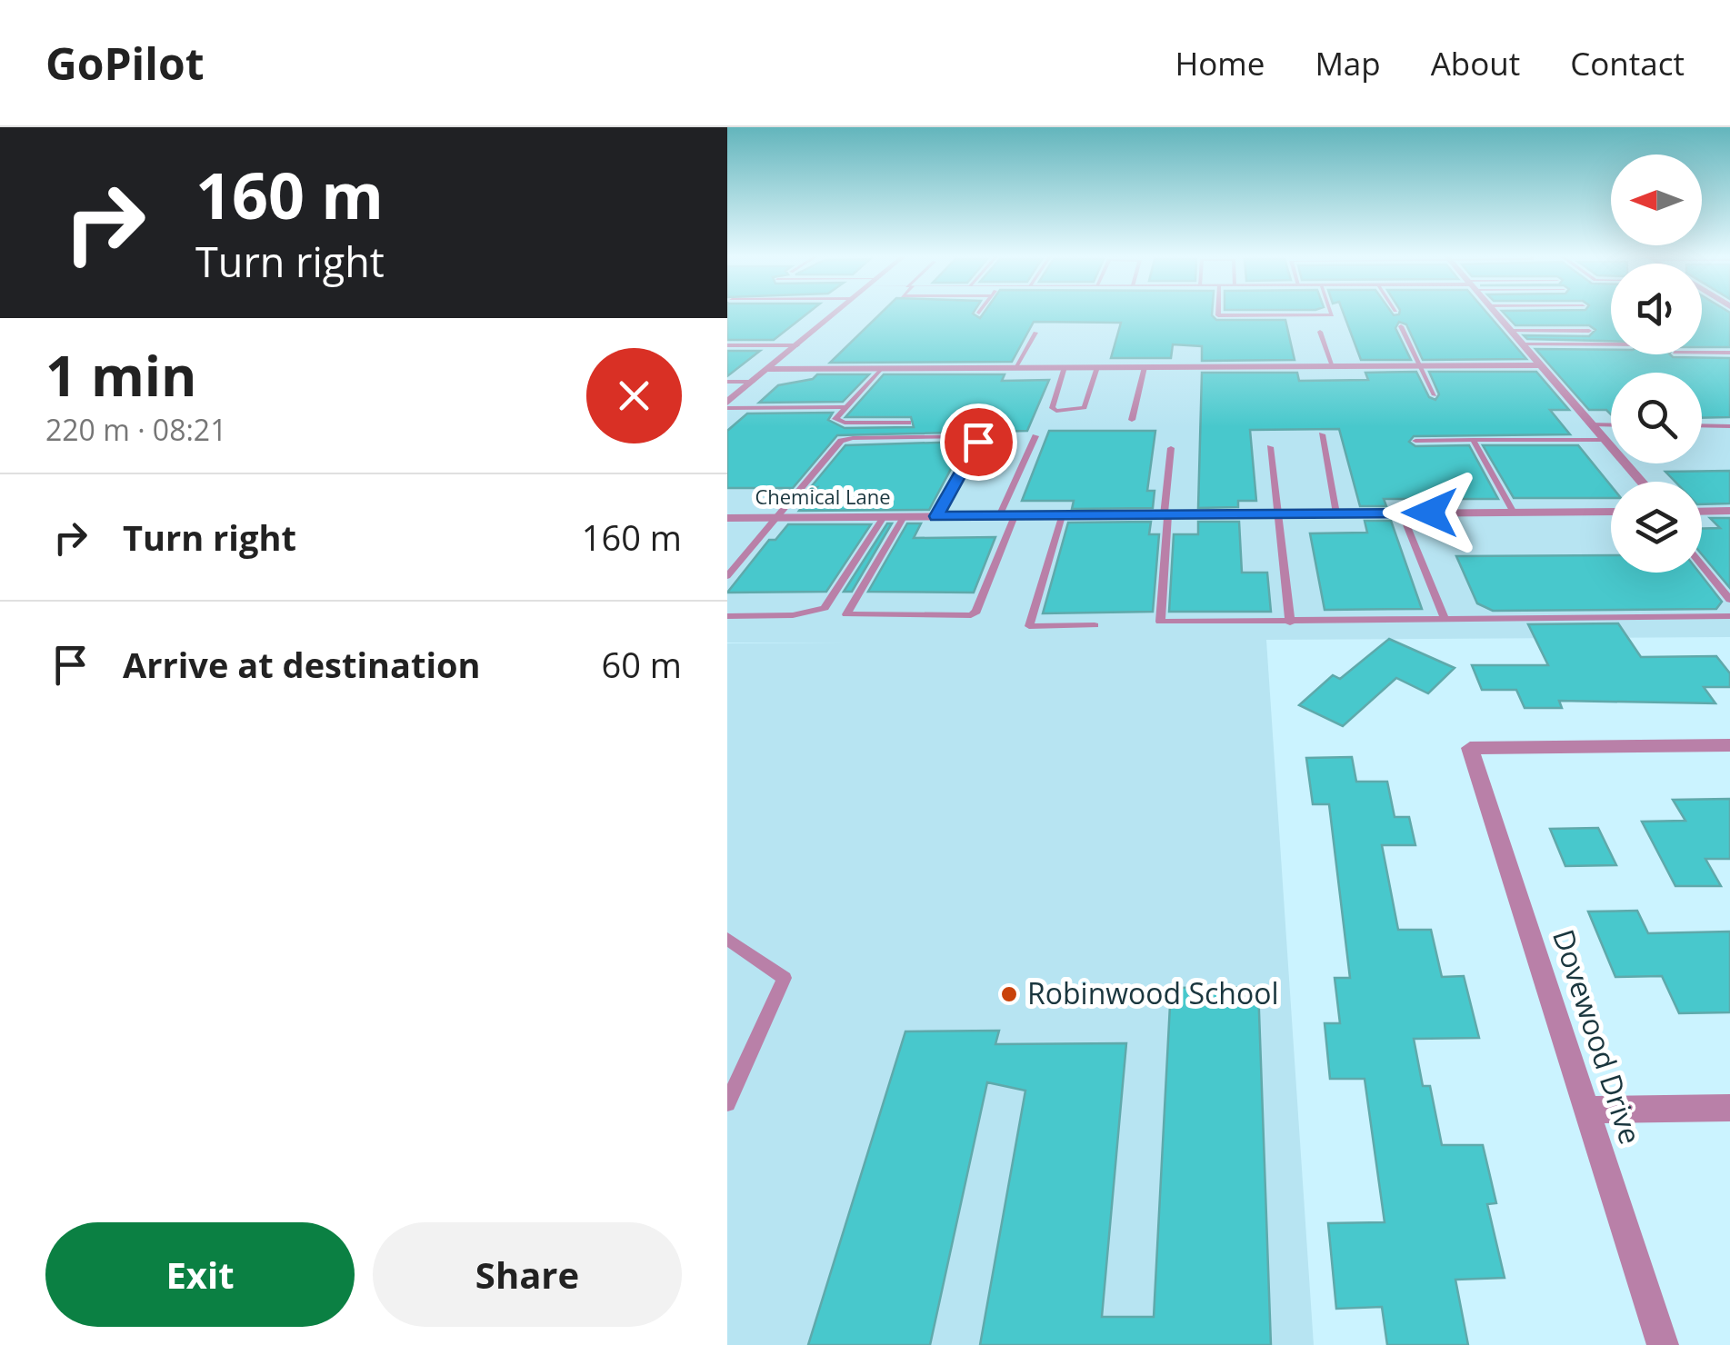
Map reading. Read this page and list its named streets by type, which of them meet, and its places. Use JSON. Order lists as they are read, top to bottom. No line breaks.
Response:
{"streets":{"street":["Chemical Lane","Dovewood Drive"]},"places":["Robinwood School"],"north":"left","page":{"header":"GoPilot","nav":["Home","Map","About","Contact"],"turn":["160 m","Turn right"],"heading":["1 min","220 m · 08:21"],"list":[{"name":"Turn right","value":"160 m"},{"name":"Arrive at destination","value":"60 m"}],"buttons":["Exit","Share"]}}
